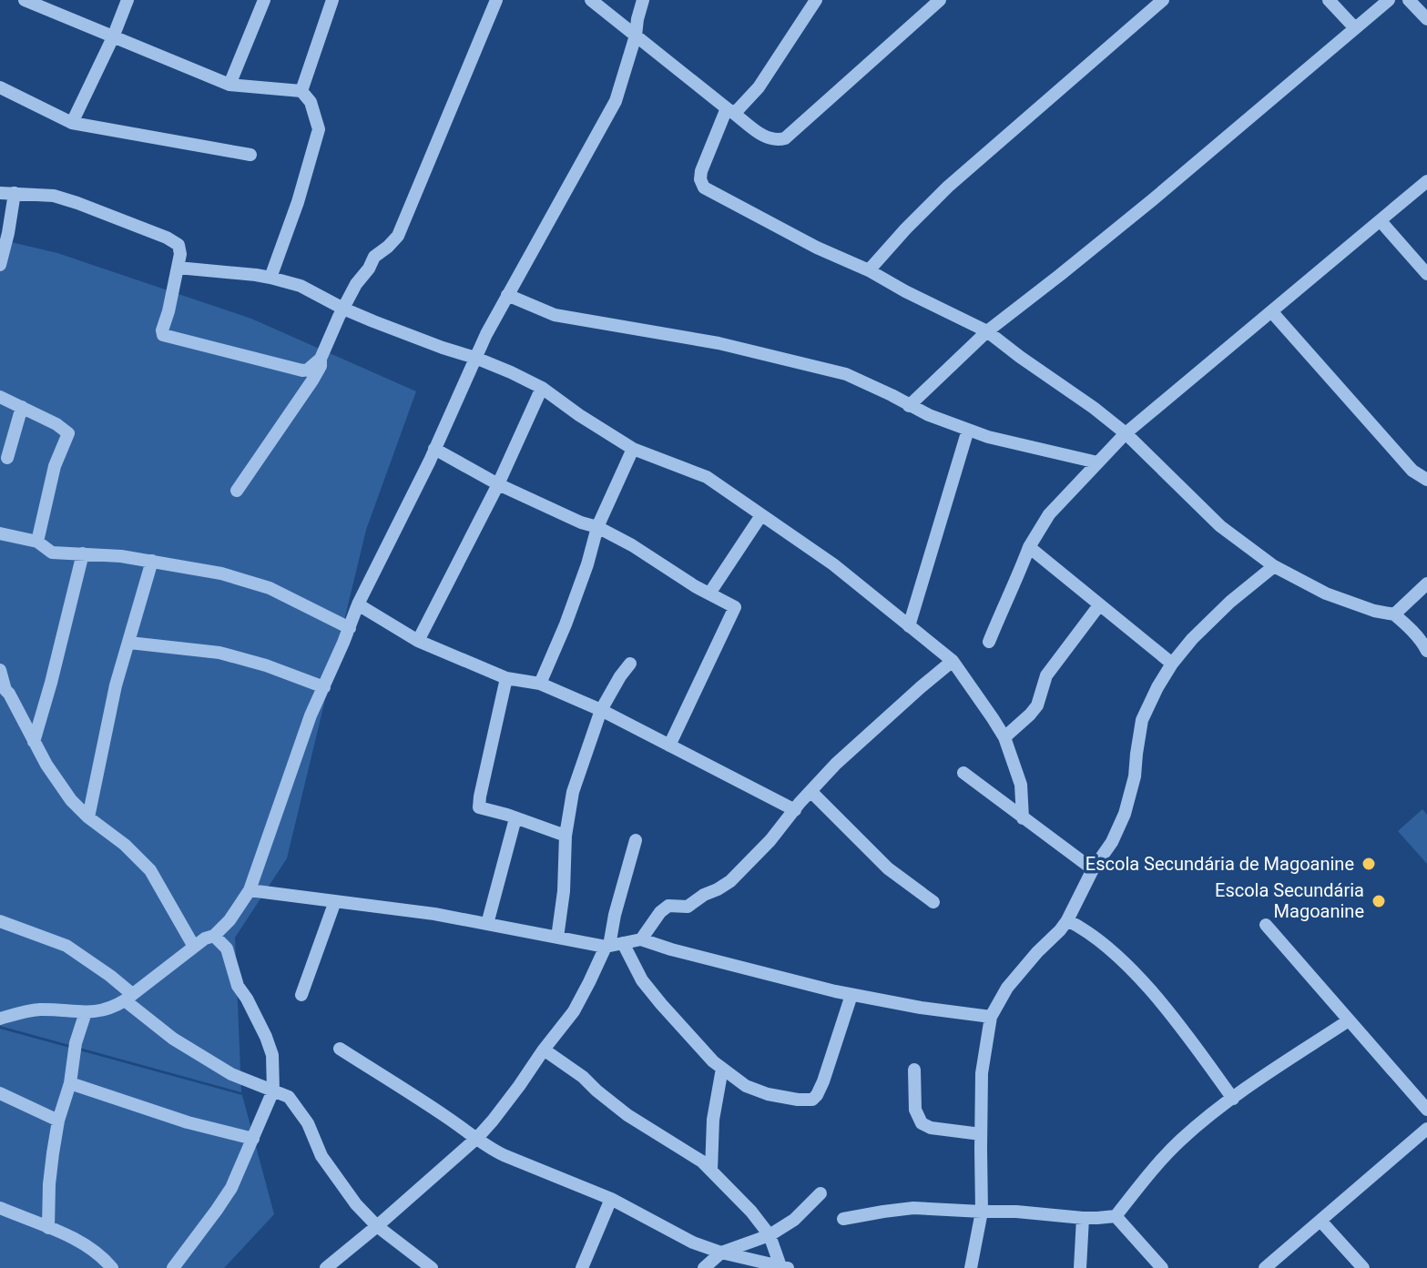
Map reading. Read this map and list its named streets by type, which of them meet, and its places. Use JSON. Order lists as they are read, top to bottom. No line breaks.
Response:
{"places":["Escola Secundária de Magoanine","Escola Secundária Magoanine"]}
